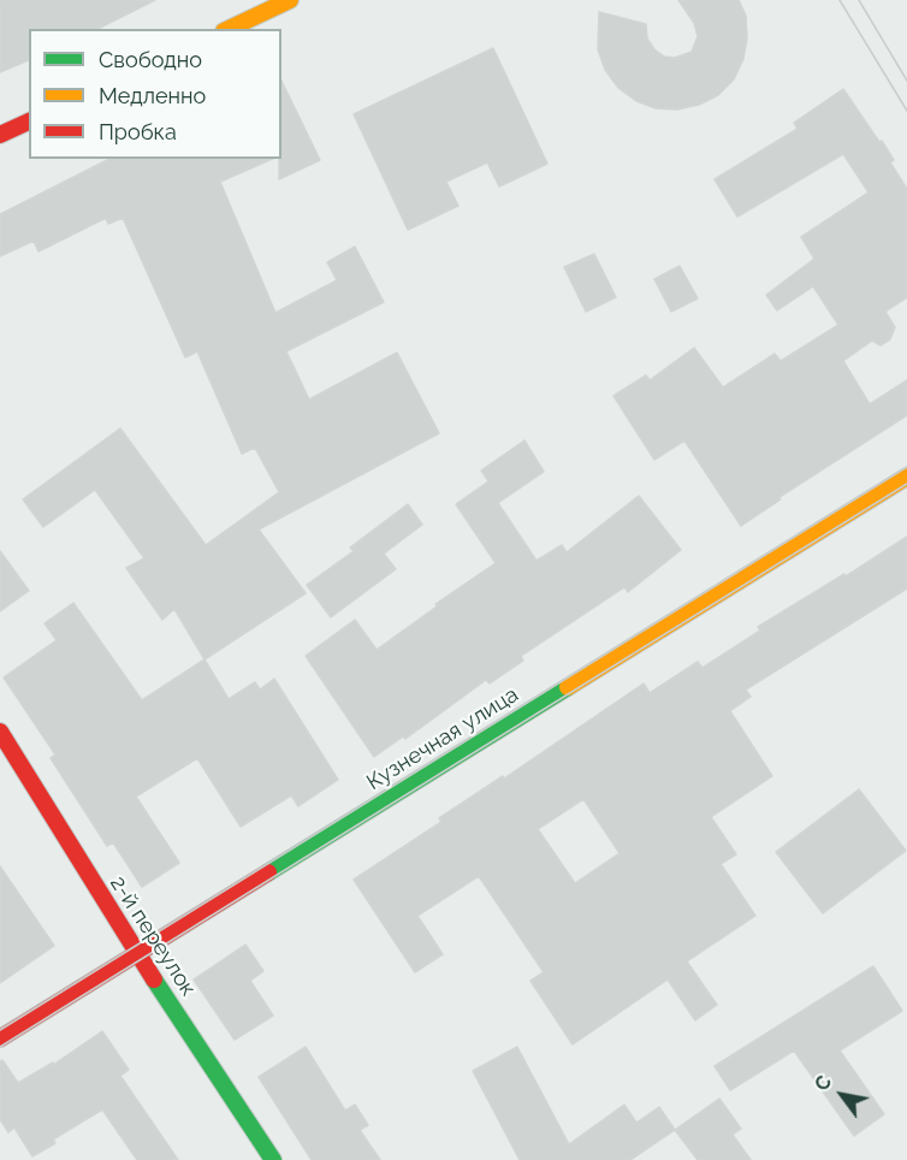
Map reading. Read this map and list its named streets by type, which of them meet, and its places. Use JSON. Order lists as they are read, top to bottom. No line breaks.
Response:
{"streets":{"street":["Кузнечная улица","2-й переулок"]},"crossings":[["Кузнечная улица","2-й переулок"]],"legend":["Свободно","Медленно","Пробка"],"north":"top left"}
